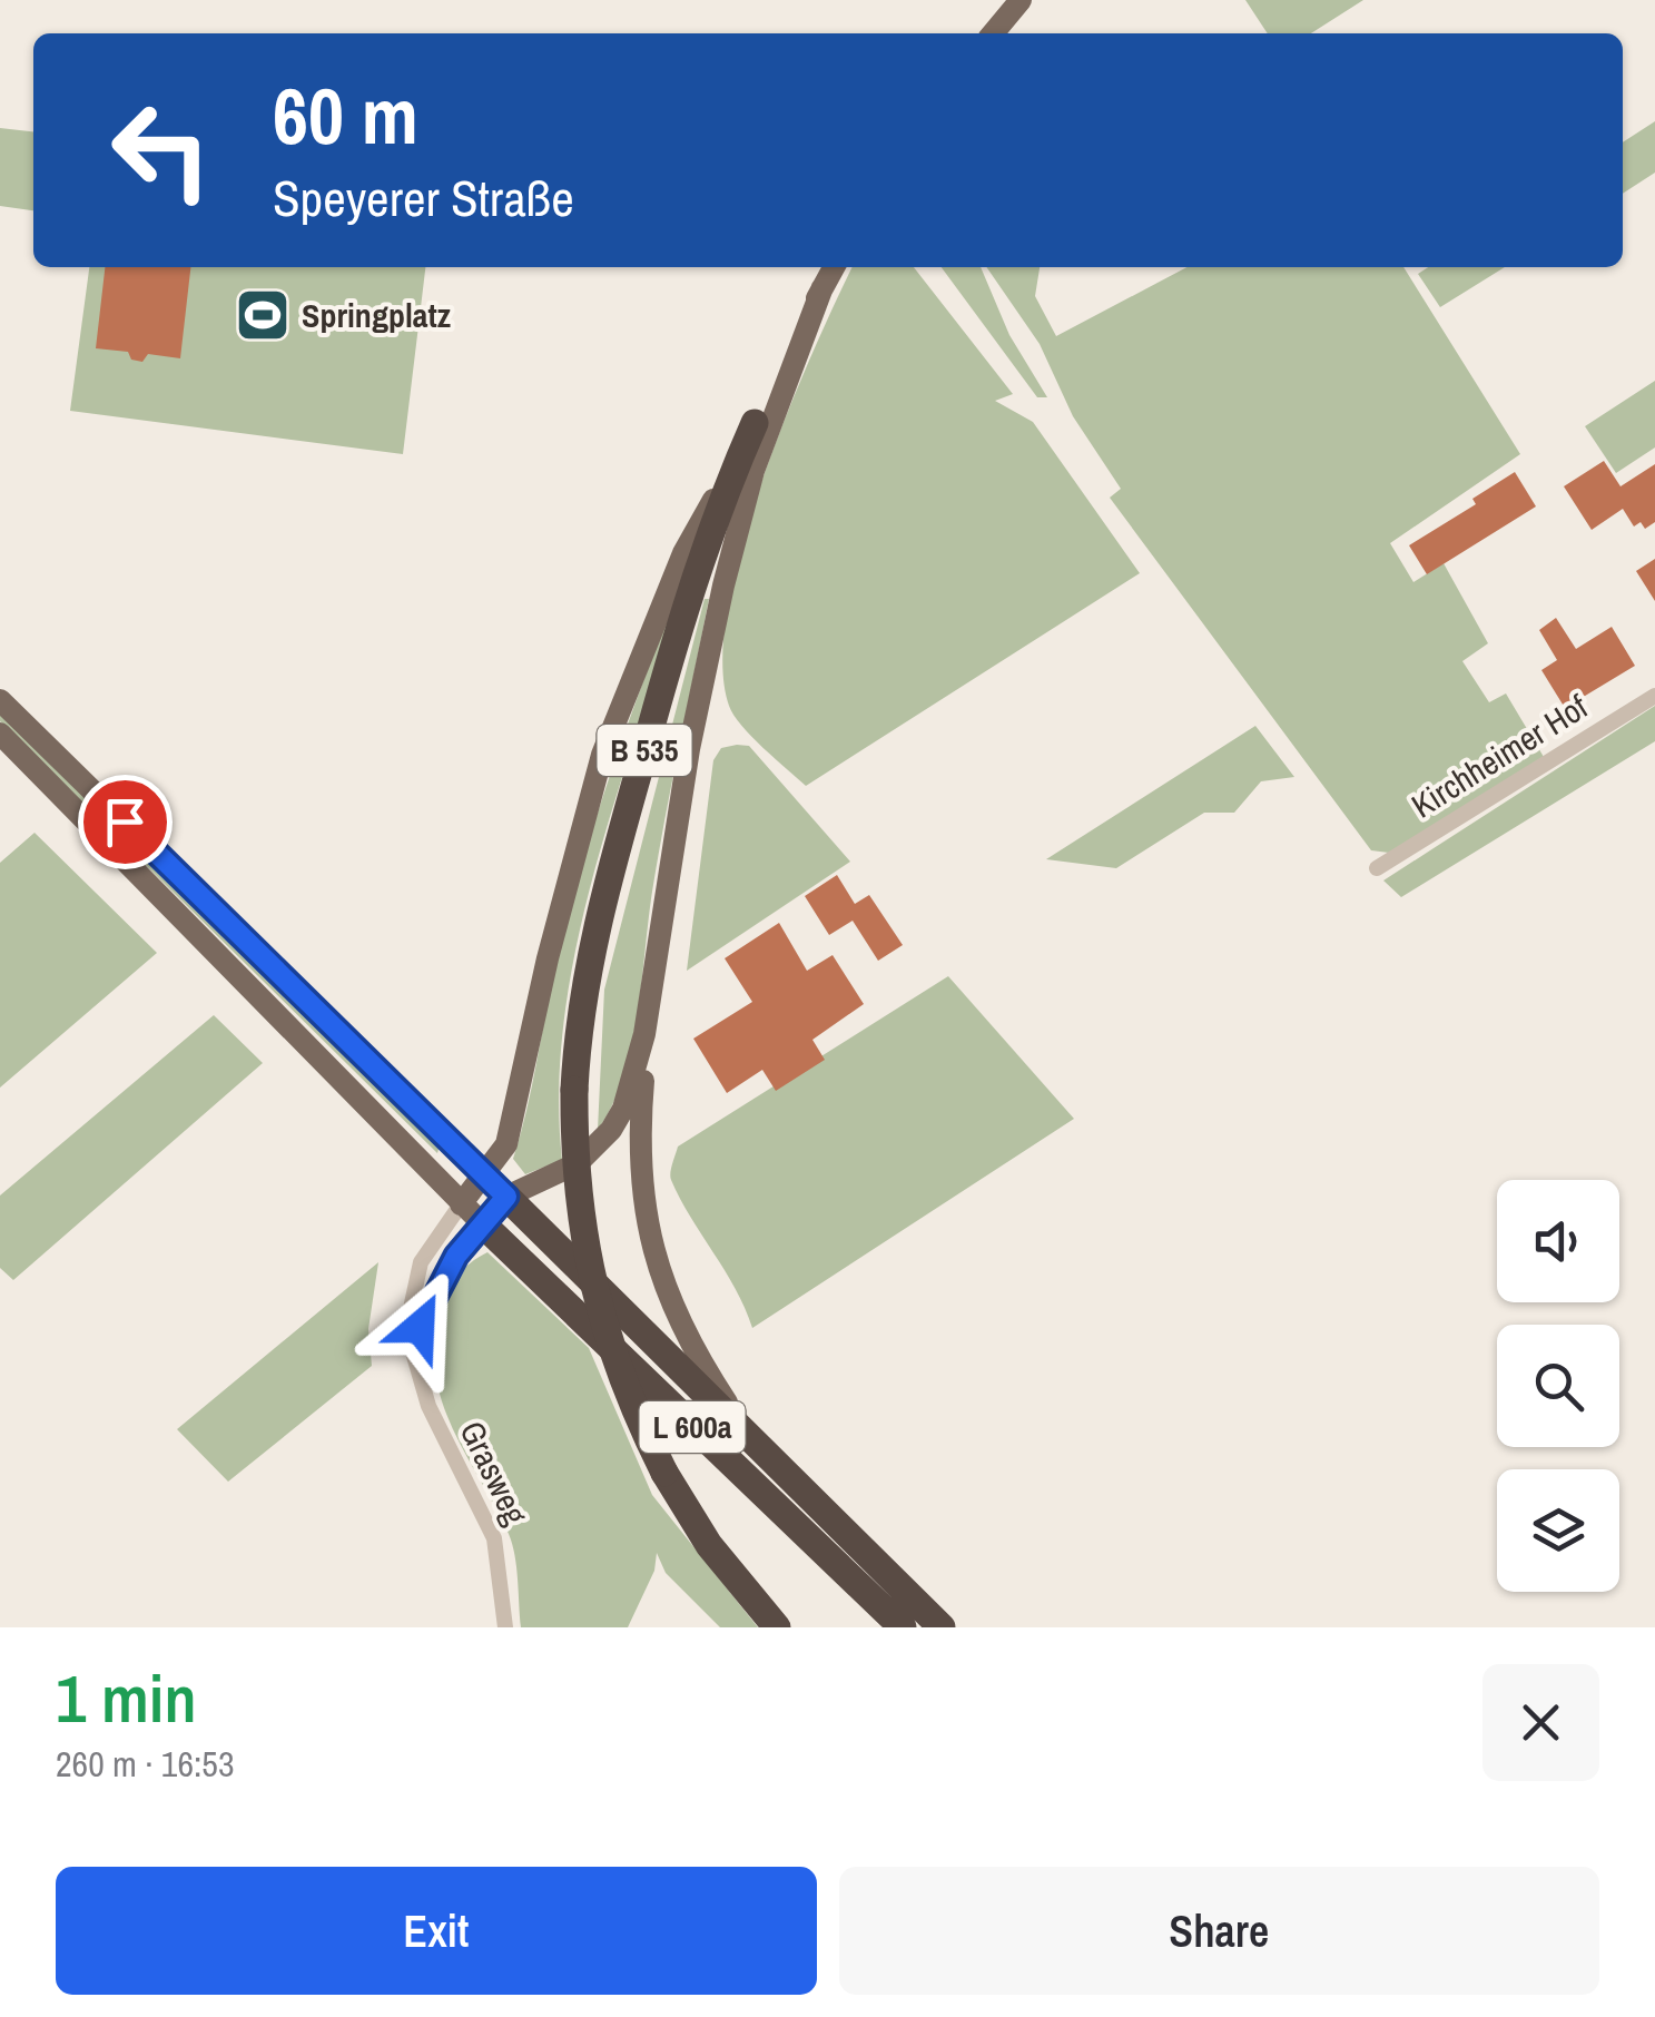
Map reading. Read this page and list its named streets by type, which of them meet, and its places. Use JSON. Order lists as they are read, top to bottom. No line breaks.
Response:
{"streets":{"highway":["B 535","L 600a"],"street":["Kirchheimer Hof","Grasweg"]},"crossings":[["B 535","L 600a"],["L 600a","Grasweg"]],"places":{"sports":["Springplatz"]},"page":{"turn":["60 m","Speyerer Straße"],"heading":["1 min","260 m · 16:53"],"buttons":["Exit","Share"]}}
